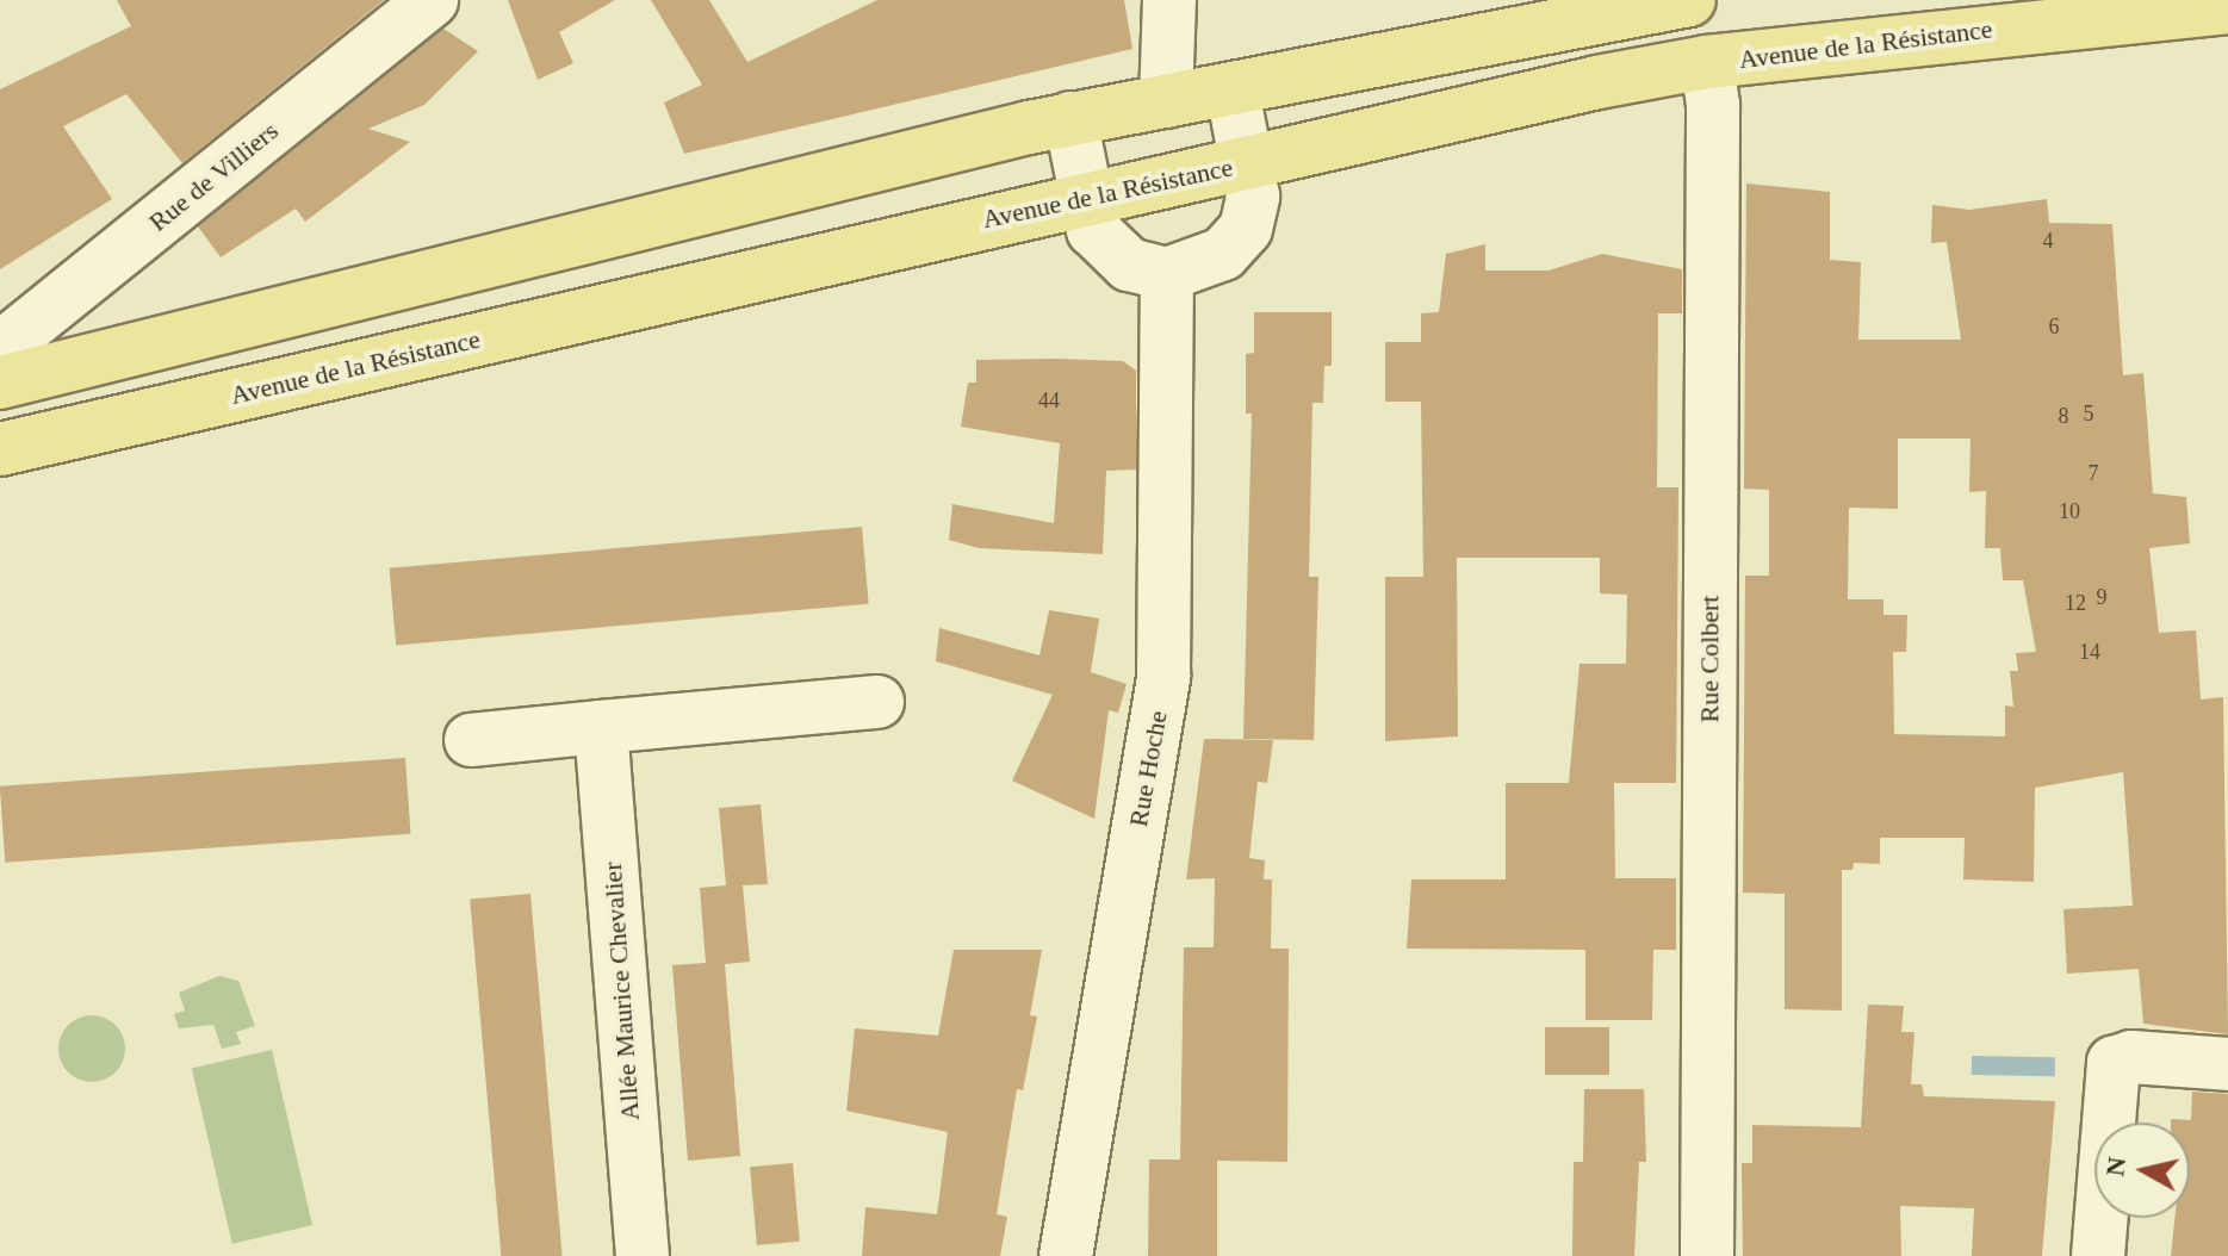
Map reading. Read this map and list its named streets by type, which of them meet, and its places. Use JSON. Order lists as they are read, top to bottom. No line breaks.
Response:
{"streets":{"main road":["Avenue de la Résistance"],"street":["Rue de Villiers","Rue Colbert","Rue Hoche","Allée Maurice Chevalier"]},"crossings":[["Avenue de la Résistance","Rue Colbert"]],"house_numbers":["4","6","44","5","8","7","10","9","12","14"],"north":"left"}
